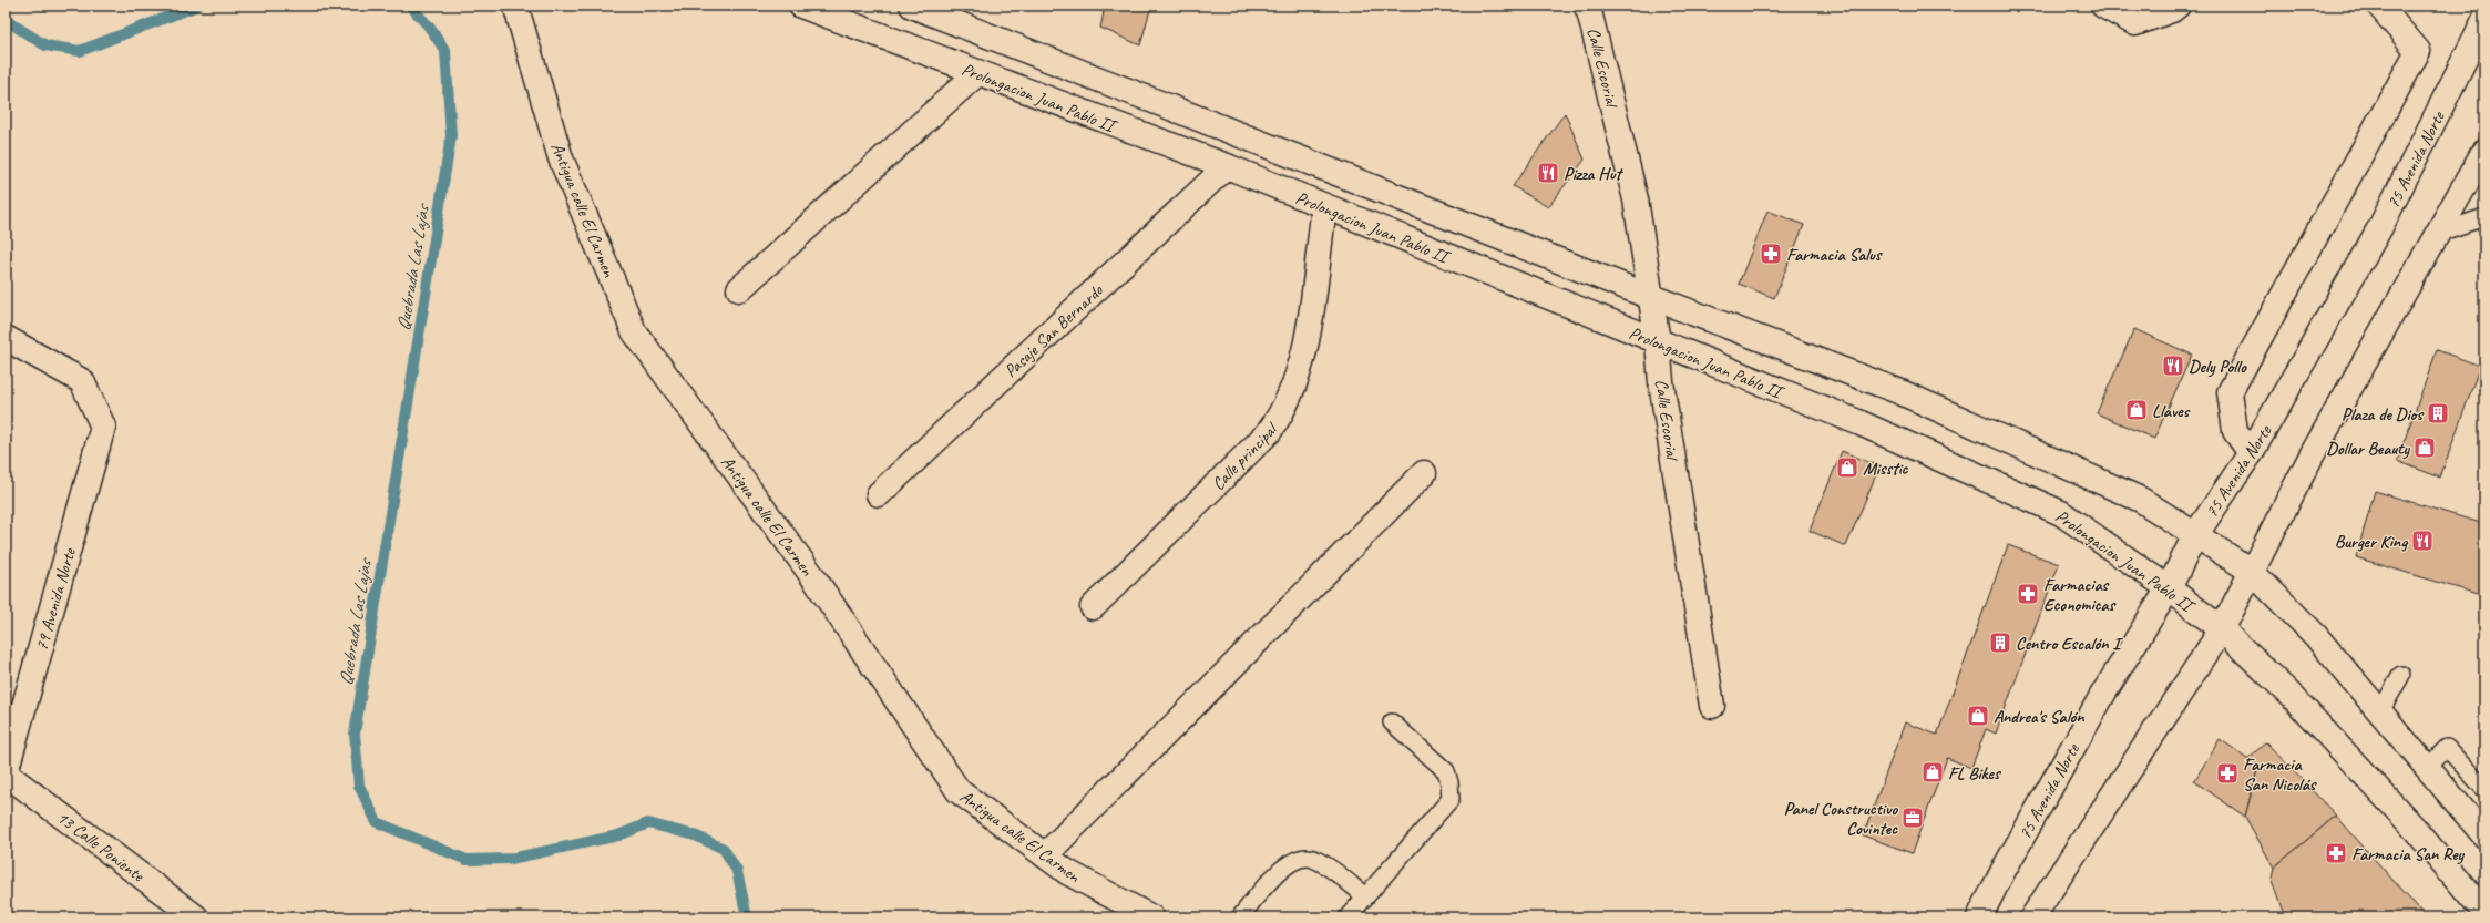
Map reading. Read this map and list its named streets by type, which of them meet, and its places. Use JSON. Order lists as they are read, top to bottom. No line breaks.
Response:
{"streets":{"main road":["Calle Escorial","Prolongacion Juan Pablo II","75 Avenida Norte","Antigua calle El Carmen","Pasaje San Bernardo","Calle principal","79 Avenida Norte","13 Calle Poniente"]},"crossings":[["Calle Escorial","Prolongacion Juan Pablo II"],["Prolongacion Juan Pablo II","75 Avenida Norte"],["Prolongacion Juan Pablo II","Pasaje San Bernardo"],["Prolongacion Juan Pablo II","Calle principal"],["79 Avenida Norte","13 Calle Poniente"]],"water":["Quebrada Las Lajas"],"places":{"restaurant":["Pizza Hut","Dely Pollo","Burger King"],"pharmacy":["Farmacia Salus","Farmacias Economicas","Farmacia San Nicolás","Farmacia San Rey"],"shop":["Llaves","Dollar Beauty","Misstic","Andrea's Salón","FL Bikes"],"building":["Plaza de Dios","Centro Escalón I"],"office":["Panel Constructivo Covintec"]}}
